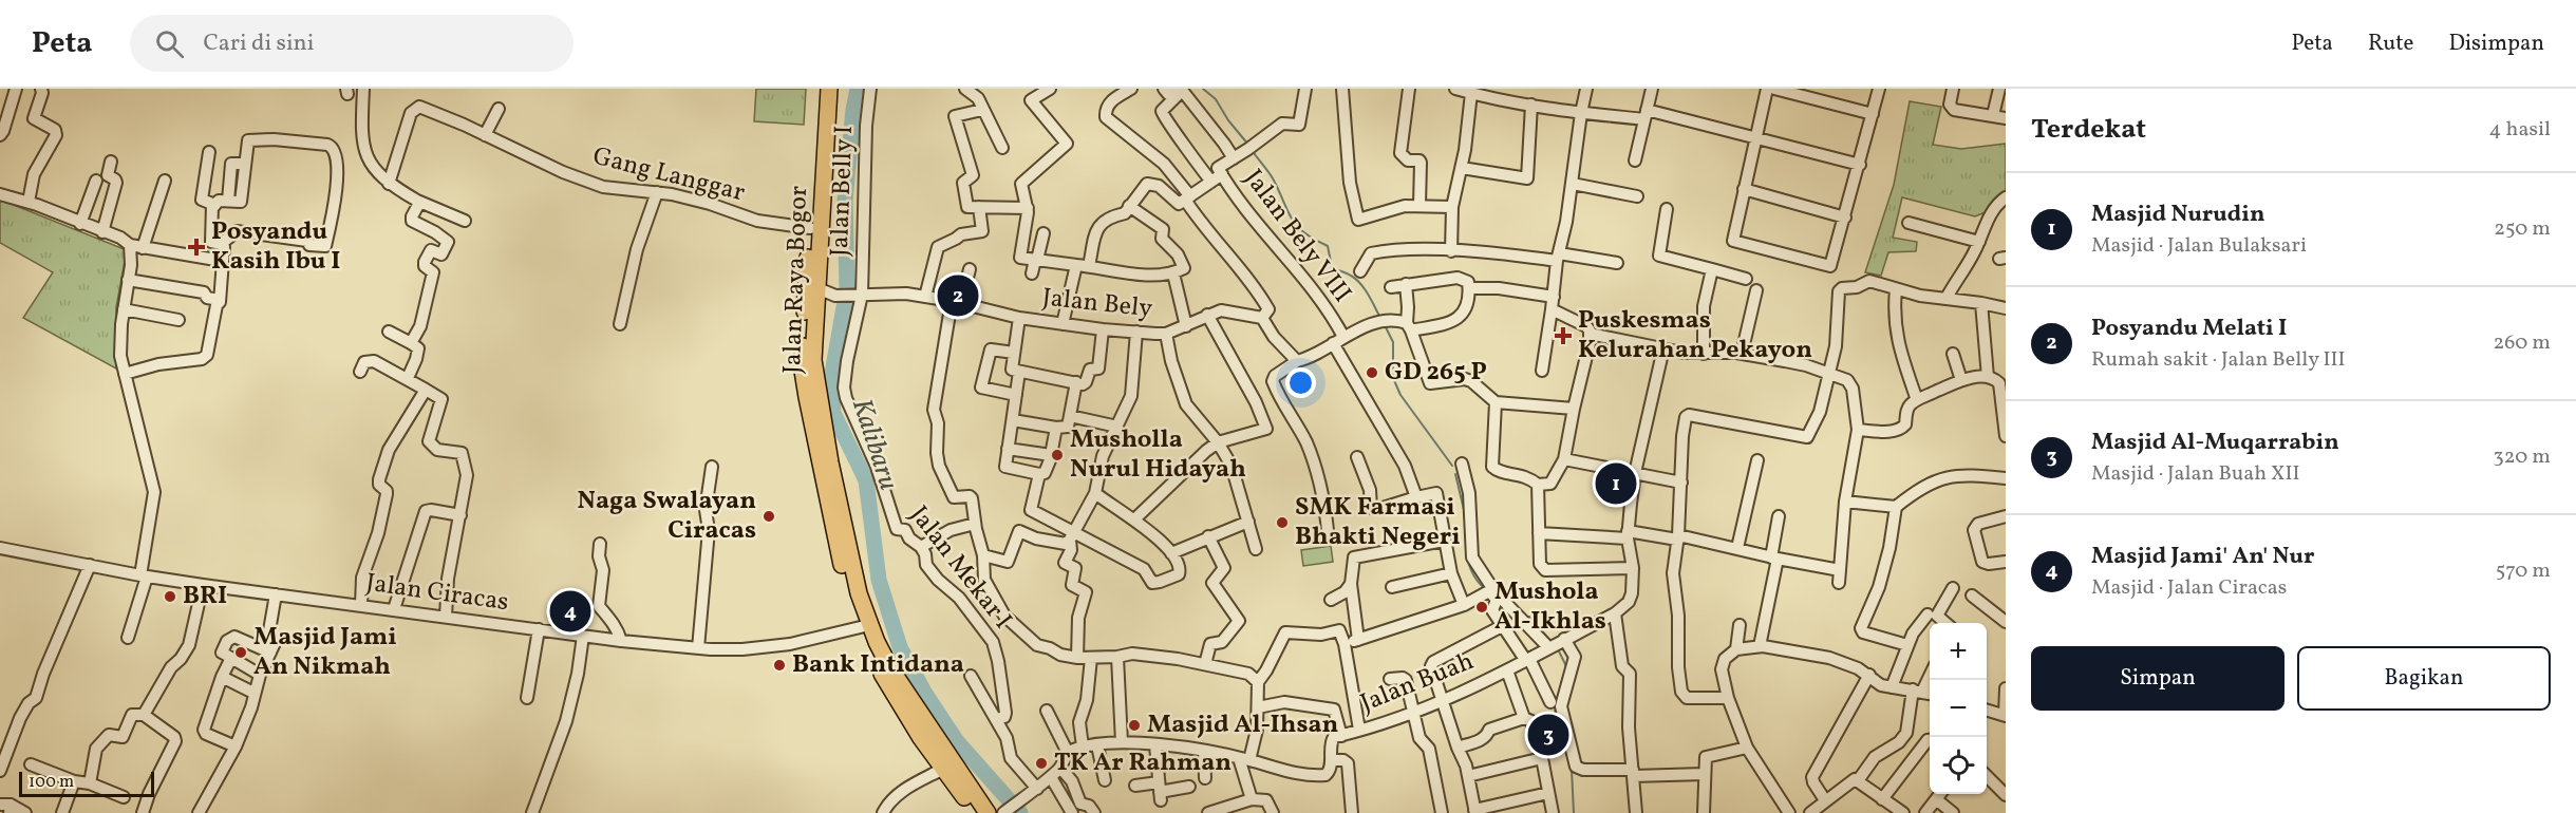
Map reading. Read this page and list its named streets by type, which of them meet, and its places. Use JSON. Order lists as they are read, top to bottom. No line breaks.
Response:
{"streets":{"highway":["Jalan Raya Bogor"],"street":["Gang Langgar","Jalan Belly I","Jalan Bely VIII","Jalan Bely","Jalan Mekar I","Jalan Ciracas","Jalan Buah"]},"crossings":[["Gang Langgar","Jalan Raya Bogor"],["Jalan Belly I","Jalan Bely"],["Jalan Belly I","Jalan Mekar I"],["Jalan Raya Bogor","Jalan Bely"],["Jalan Raya Bogor","Jalan Ciracas"],["Jalan Bely","Jalan Mekar I"]],"water":["Kalibaru"],"places":{"health":["Posyandu Kasih Ibu I","Puskesmas Kelurahan Pekayon"],"other":["GD 265 P","Musholla Nurul Hidayah","Naga Swalayan Ciracas","SMK Farmasi Bhakti Negeri","BRI","Mushola Al-Ikhlas","Masjid Jami An Nikmah","Bank Intidana","Masjid Al-Ihsan","TK Ar Rahman"]},"scale_bar":"100 m","page":{"header":"Peta","search":"Cari di sini","nav":["Peta","Rute","Disimpan"],"heading":["Terdekat","4 hasil"],"list":[{"mark":"1","name":"Masjid Nurudin","note":"Masjid · Jalan Bulaksari","value":"250 m"},{"mark":"2","name":"Posyandu Melati I","note":"Rumah sakit · Jalan Belly III","value":"260 m"},{"mark":"3","name":"Masjid Al-Muqarrabin","note":"Masjid · Jalan Buah XII","value":"320 m"},{"mark":"4","name":"Masjid Jami' An' Nur","note":"Masjid · Jalan Ciracas","value":"570 m"}],"pins":["2","1","4","3"],"map_buttons":["+","−"],"buttons":["Simpan","Bagikan"],"scale":"100 m"}}
